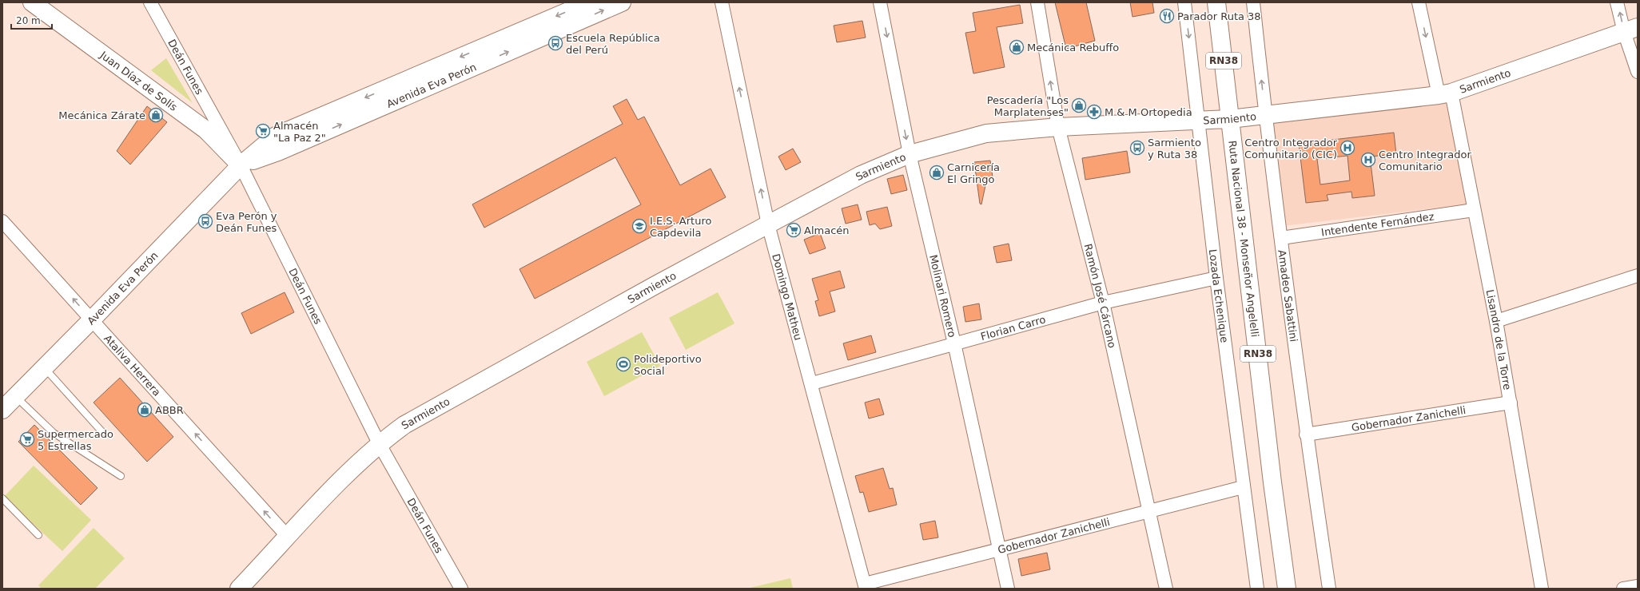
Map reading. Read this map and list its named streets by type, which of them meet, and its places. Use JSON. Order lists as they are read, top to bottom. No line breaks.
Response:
{"streets":{"main road":["RN38","Juan Díaz de Solís","Sarmiento","Avenida Eva Perón","Ruta Nacional 38 - Monseñor Angelelli"],"street":["Deán Funes","Intendente Fernández","Molinari Romero","Ramón José Cárcano","Lozada Echenique","Amadeo Sabattini","Domingo Matheu","Florian Carro","Lisandro de la Torre","Ataliva Herrera","Gobernador Zanichelli"]},"crossings":[["Deán Funes","Juan Díaz de Solís"],["Deán Funes","Sarmiento"],["Deán Funes","Avenida Eva Perón"],["Juan Díaz de Solís","Avenida Eva Perón"],["Sarmiento","Ruta Nacional 38 - Monseñor Angelelli"],["Sarmiento","Molinari Romero"],["Sarmiento","Ramón José Cárcano"],["Sarmiento","Lozada Echenique"],["Sarmiento","Amadeo Sabattini"],["Sarmiento","Domingo Matheu"],["Sarmiento","Lisandro de la Torre"],["Sarmiento","Ataliva Herrera"],["Avenida Eva Perón","Ataliva Herrera"],["Intendente Fernández","Amadeo Sabattini"],["Intendente Fernández","Lisandro de la Torre"],["Molinari Romero","Florian Carro"],["Molinari Romero","Gobernador Zanichelli"],["Ramón José Cárcano","Florian Carro"],["Ramón José Cárcano","Gobernador Zanichelli"],["Lozada Echenique","Florian Carro"],["Lozada Echenique","Gobernador Zanichelli"],["Amadeo Sabattini","Gobernador Zanichelli"],["Domingo Matheu","Florian Carro"],["Domingo Matheu","Gobernador Zanichelli"],["Lisandro de la Torre","Gobernador Zanichelli"]],"one_way":["Domingo Matheu","Ataliva Herrera"],"places":{"restaurant":["Parador Ruta 38"],"bus stop":["Escuela República del Perú","Sarmiento y Ruta 38","Eva Perón y Deán Funes"],"shop":["Mecánica Rebuffo","Pescadería \"Los Marplatenses\"","Mecánica Zárate","Carnicería El Gringo","ABBR"],"pharmacy":["M & M Ortopedia"],"supermarket":["Almacén \"La Paz 2\"","Almacén","Supermercado 5 Estrellas"],"hospital":["Centro Integrador Comunitario (CIC)","Centro Integrador Comunitario"],"school or university":["I.E.S. Arturo Capdevila"],"sports":["Polideportivo Social"]},"scale_bar":"20 m"}
